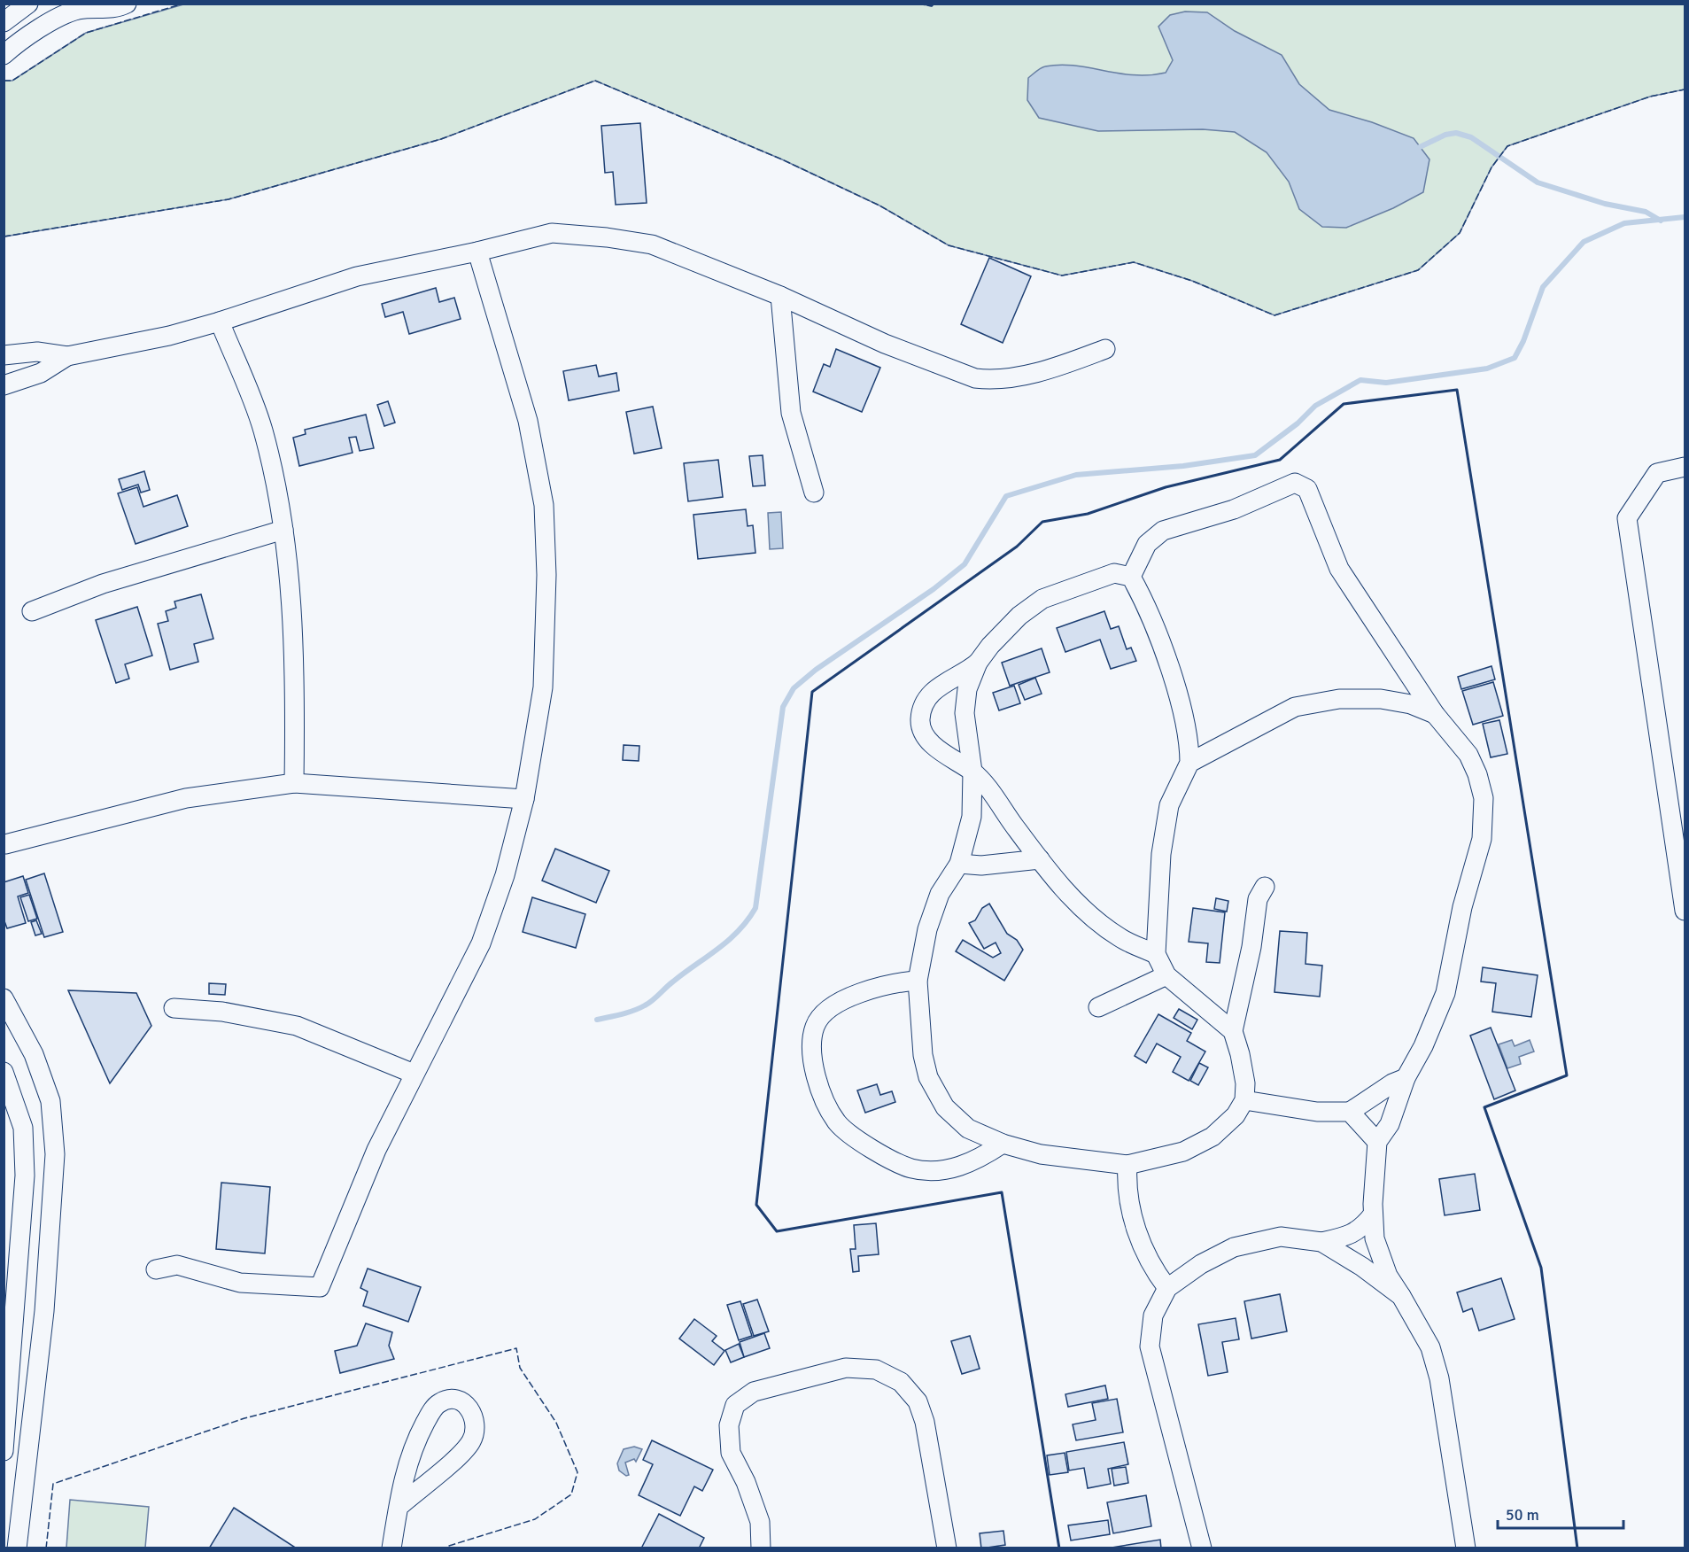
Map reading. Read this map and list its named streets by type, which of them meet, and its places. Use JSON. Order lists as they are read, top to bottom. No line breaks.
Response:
{"scale_bar":"50 m"}
